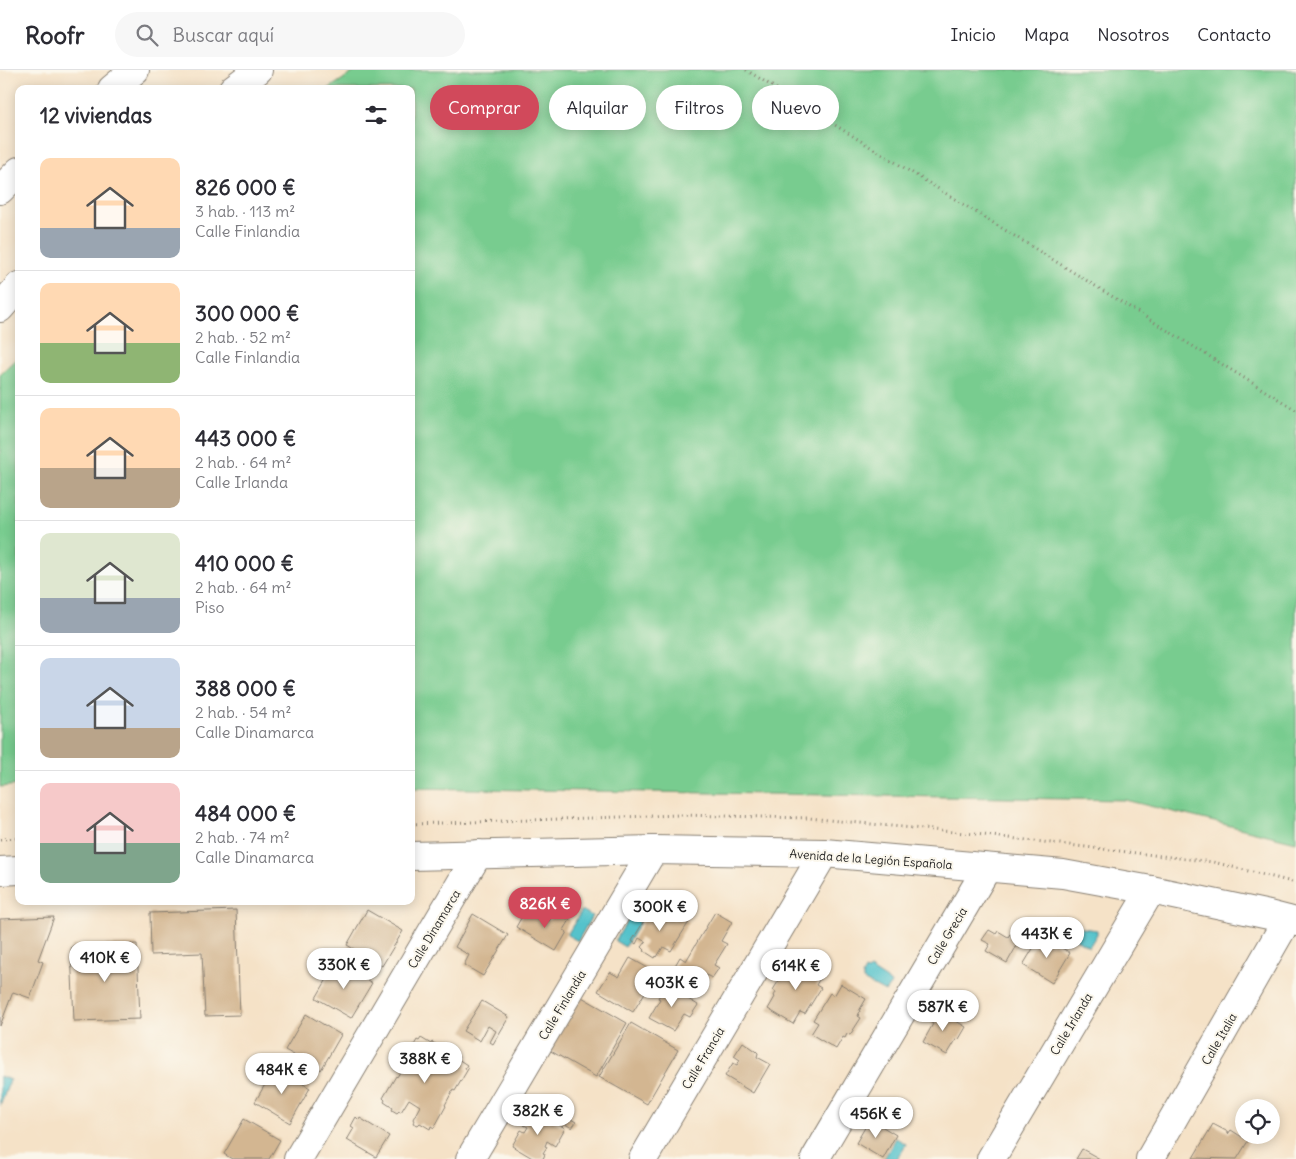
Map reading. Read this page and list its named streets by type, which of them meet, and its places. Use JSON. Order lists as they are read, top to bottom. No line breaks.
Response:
{"streets":{"street":["Avenida de la Legión Española","Calle Dinamarca","Calle Grecia","Calle Finlandia","Calle Irlanda","Calle Italia","Calle Francia"]},"crossings":[["Avenida de la Legión Española","Calle Dinamarca"],["Avenida de la Legión Española","Calle Grecia"],["Avenida de la Legión Española","Calle Finlandia"],["Avenida de la Legión Española","Calle Irlanda"],["Avenida de la Legión Española","Calle Italia"],["Avenida de la Legión Española","Calle Francia"]],"page":{"header":"Roofr","search":"Buscar aquí","nav":["Inicio","Mapa","Nosotros","Contacto"],"chip":["Comprar","Alquilar","Filtros","Nuevo"],"heading":"12 viviendas","list":[{"name":"826 000 €","note":"3 hab. · 113 m² · Calle Finlandia"},{"name":"300 000 €","note":"2 hab. · 52 m² · Calle Finlandia"},{"name":"443 000 €","note":"2 hab. · 64 m² · Calle Irlanda"},{"name":"410 000 €","note":"2 hab. · 64 m² · Piso"},{"name":"388 000 €","note":"2 hab. · 54 m² · Calle Dinamarca"},{"name":"484 000 €","note":"2 hab. · 74 m² · Calle Dinamarca"}],"price":["826K €","300K €","443K €","410K €","330K €","614K €","403K €","587K €","388K €","484K €","382K €","456K €"]}}
